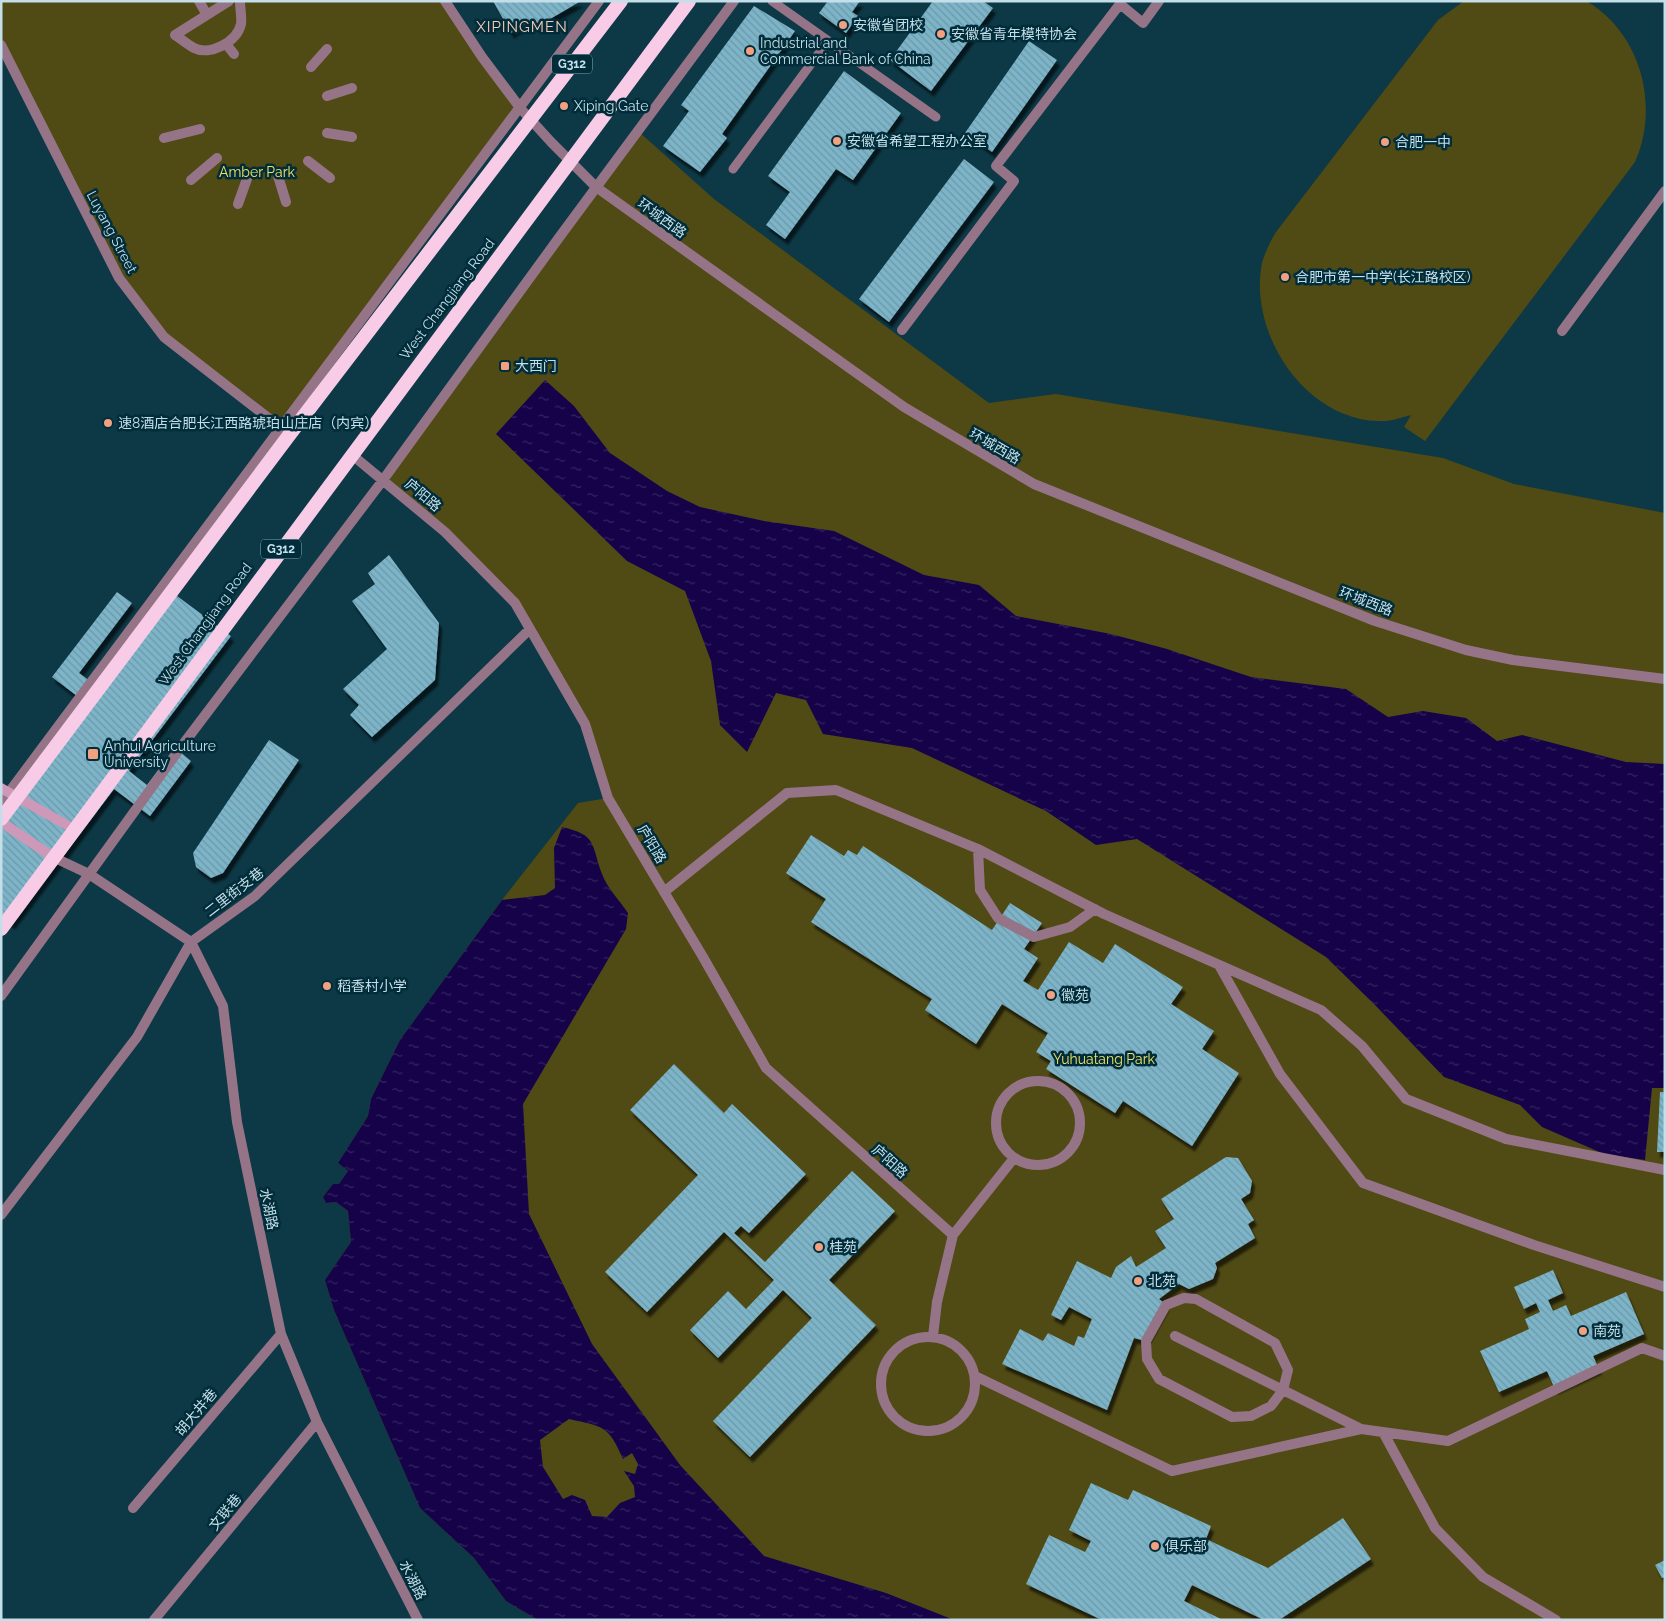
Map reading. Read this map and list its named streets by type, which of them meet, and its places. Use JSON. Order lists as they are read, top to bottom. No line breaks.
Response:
{"streets":{"highway":["G312","West Changjiang Road"],"street":["环城西路","Luyang Street","庐阳路","二里街支巷","水湖路","胡大井巷","文联巷"]},"crossings":[["G312","环城西路"],["G312","Luyang Street"],["G312","West Changjiang Road"],["环城西路","West Changjiang Road"],["West Changjiang Road","庐阳路"],["West Changjiang Road","水湖路"],["庐阳路","二里街支巷"],["二里街支巷","水湖路"],["水湖路","胡大井巷"],["水湖路","文联巷"]],"districts":["XIPINGMEN"],"parks":["Amber Park","Yuhuatang Park"],"places":{"other":["安徽省团校","安徽省青年模特协会","Industrial and Commercial Bank of China","Xiping Gate","安徽省希望工程办公室","合肥一中","合肥市第一中学(长江路校区)","速8酒店合肥长江西路琥珀山庄店（内宾）","稻香村小学","徽苑","桂苑","北苑","南苑","俱乐部"],"transit":["大西门","Anhui Agriculture University"]}}
